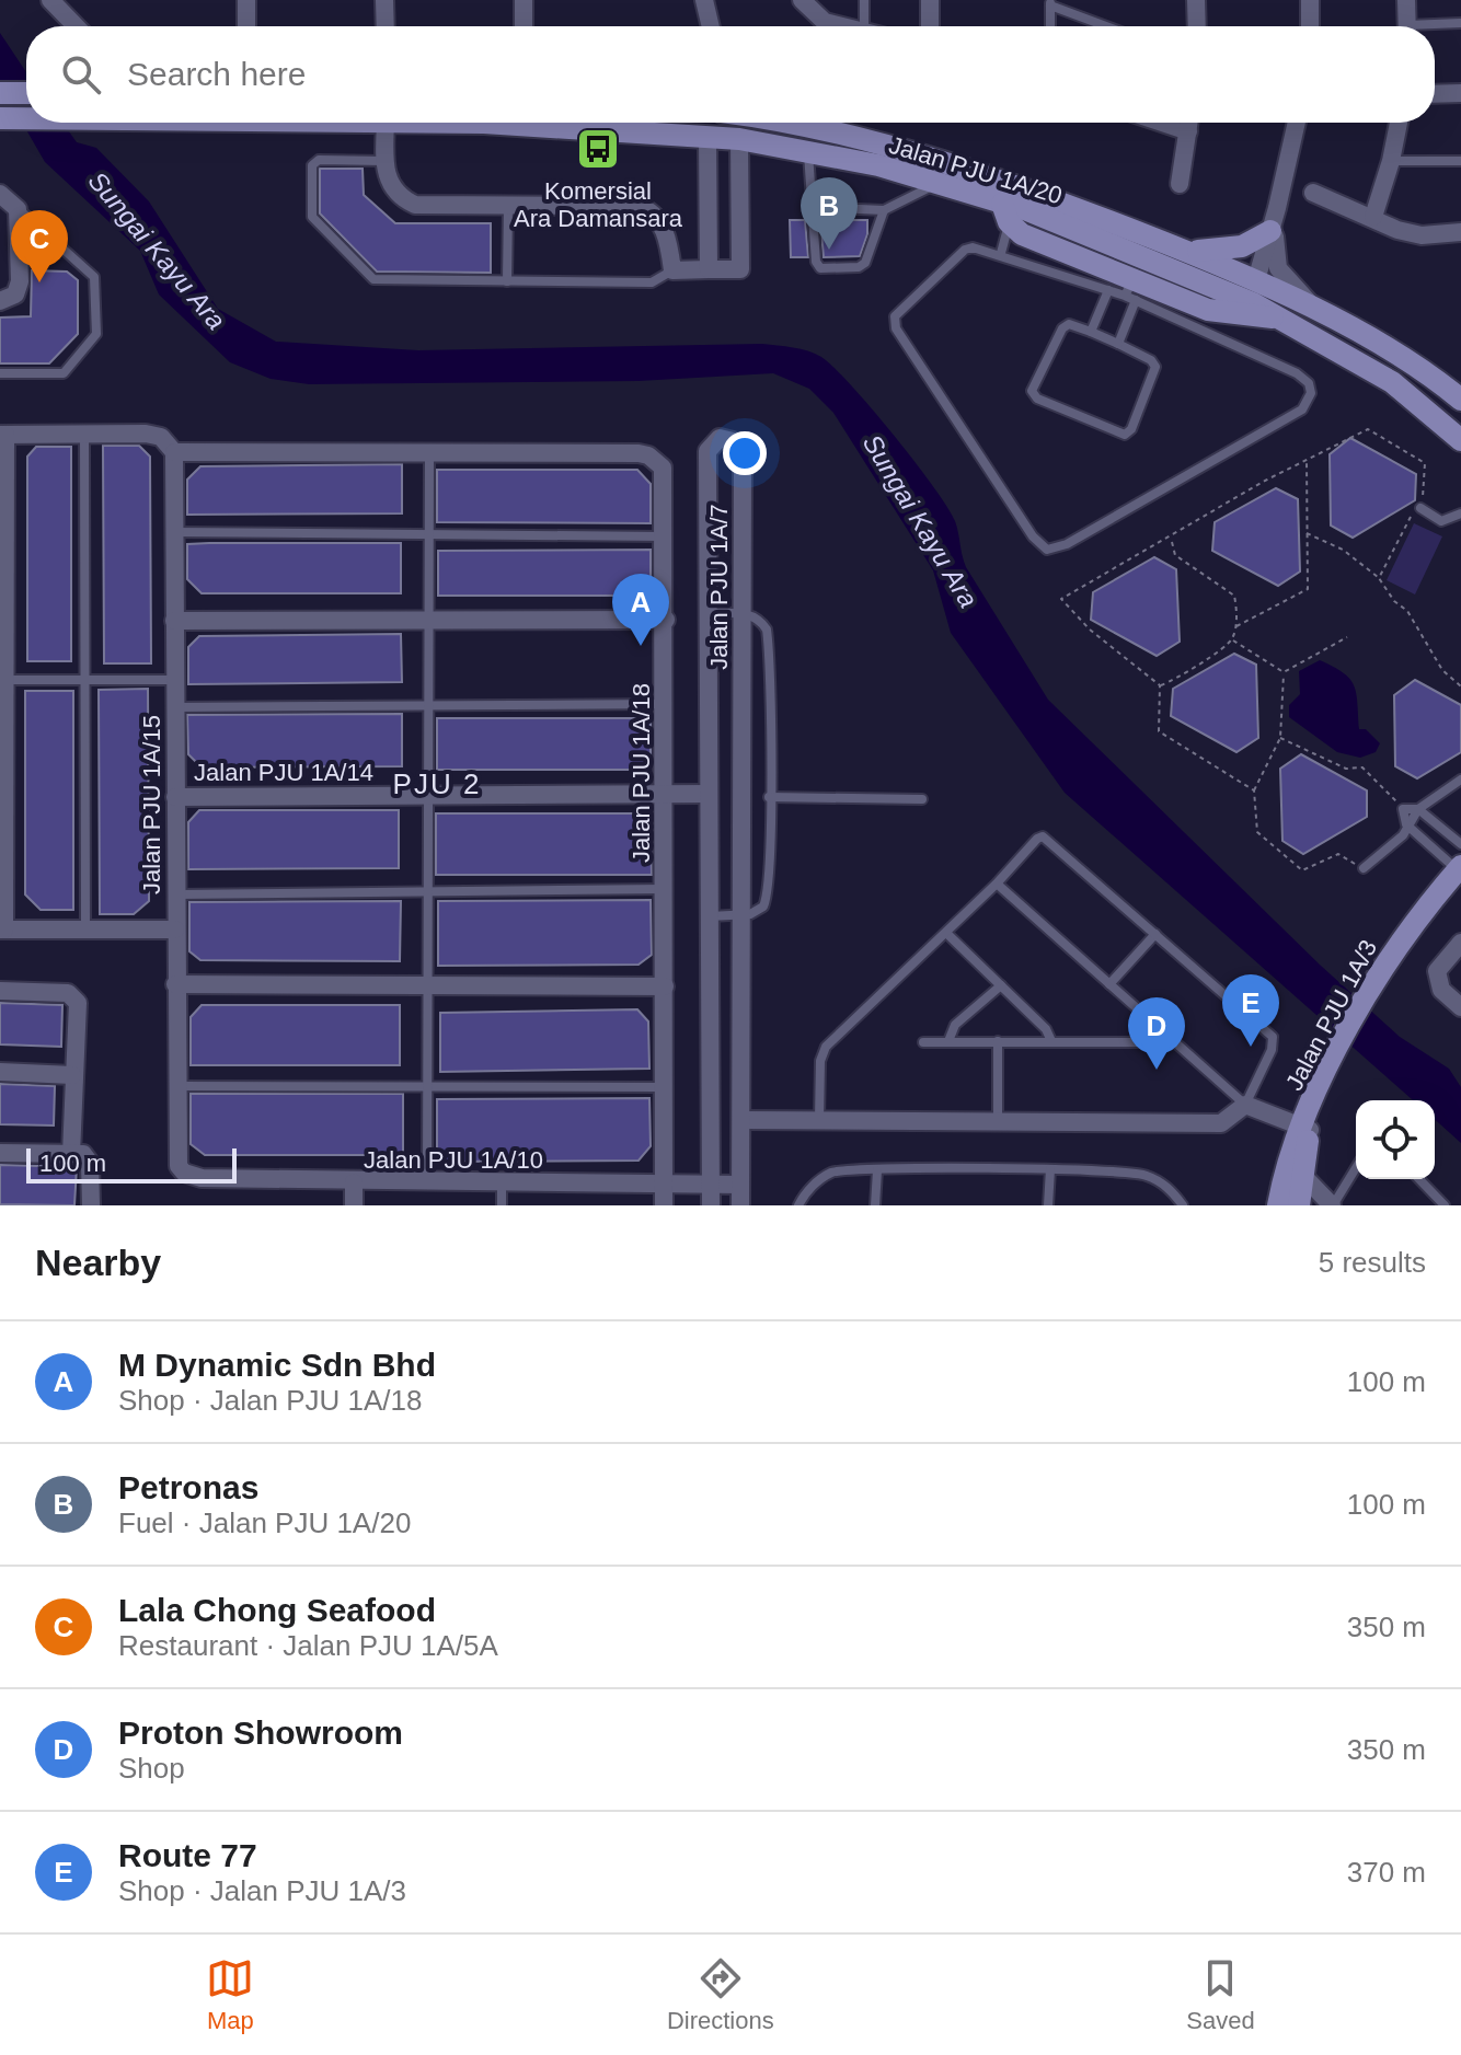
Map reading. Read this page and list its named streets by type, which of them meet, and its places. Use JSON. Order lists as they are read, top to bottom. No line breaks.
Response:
{"streets":{"street":["Jalan PJU 1A/20","Jalan PJU 1A/7","Jalan PJU 1A/14","Jalan PJU 1A/18","Jalan PJU 1A/15","Jalan PJU 1A/3","Jalan PJU 1A/10"]},"crossings":[["Jalan PJU 1A/7","Jalan PJU 1A/14"],["Jalan PJU 1A/7","Jalan PJU 1A/10"],["Jalan PJU 1A/14","Jalan PJU 1A/18"],["Jalan PJU 1A/14","Jalan PJU 1A/15"],["Jalan PJU 1A/18","Jalan PJU 1A/15"],["Jalan PJU 1A/18","Jalan PJU 1A/10"],["Jalan PJU 1A/15","Jalan PJU 1A/10"]],"districts":["PJU 2"],"water":["Sungai Kayu Ara"],"places":{"bus stop":["Komersial Ara Damansara"]},"scale_bar":"100 m","page":{"search":"Search here","pins":["B","C","A","E","D"],"scale":"100 m","heading":["Nearby","5 results"],"list":[{"mark":"A","name":"M Dynamic Sdn Bhd","note":"Shop · Jalan PJU 1A/18","value":"100 m"},{"mark":"B","name":"Petronas","note":"Fuel · Jalan PJU 1A/20","value":"100 m"},{"mark":"C","name":"Lala Chong Seafood","note":"Restaurant · Jalan PJU 1A/5A","value":"350 m"},{"mark":"D","name":"Proton Showroom","note":"Shop","value":"350 m"},{"mark":"E","name":"Route 77","note":"Shop · Jalan PJU 1A/3","value":"370 m"}],"nav":["Map","Directions","Saved"]}}
